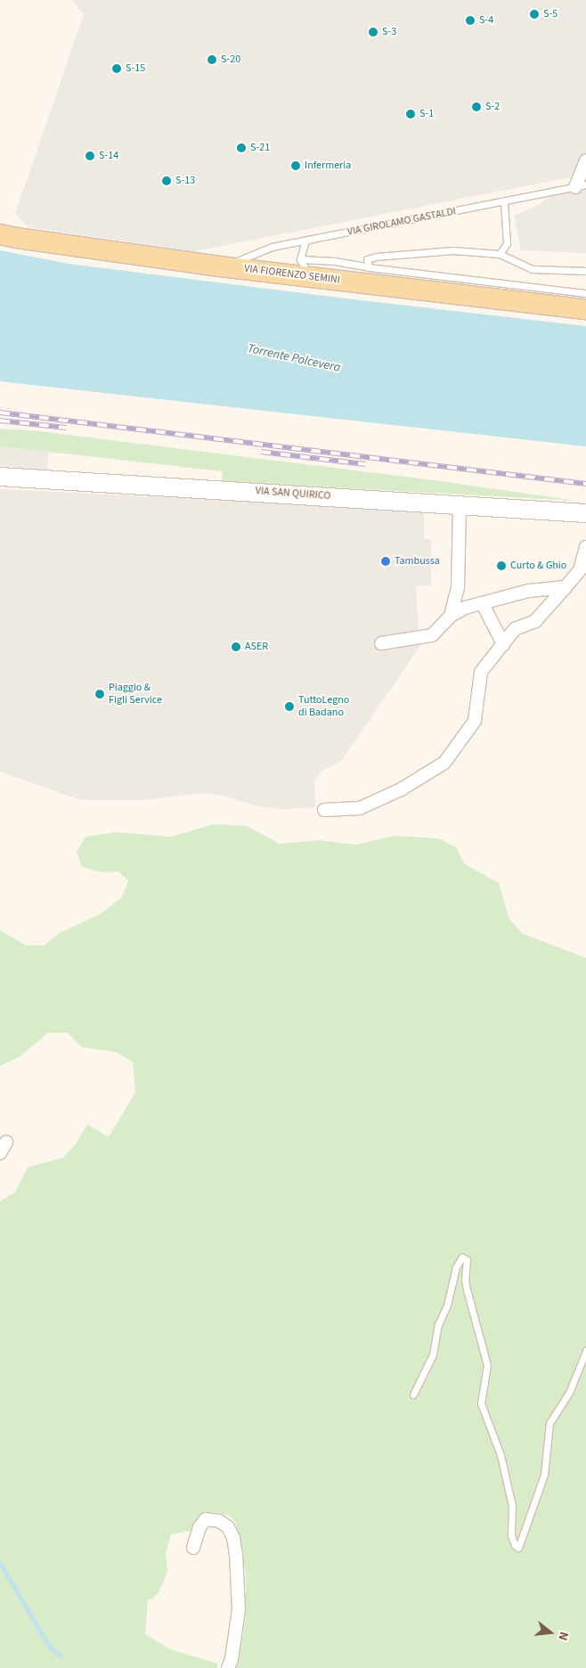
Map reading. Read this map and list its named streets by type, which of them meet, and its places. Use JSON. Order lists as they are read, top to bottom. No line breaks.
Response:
{"streets":{"main road":["VIA FIORENZO SEMINI","VIA SAN QUIRICO"],"lane":["VIA GIROLAMO GASTALDI"]},"crossings":[["VIA GIROLAMO GASTALDI","VIA FIORENZO SEMINI"]],"water":["Torrente Polcevera"],"places":["S-5","S-4","S-3","S-20","S-15","S-2","S-1","S-21","S-14","Infermeria","S-13","Tambussa","Curto & Ghio","ASER","Piaggio & Figli Service","TuttoLegno di Badano"],"north":"right"}
